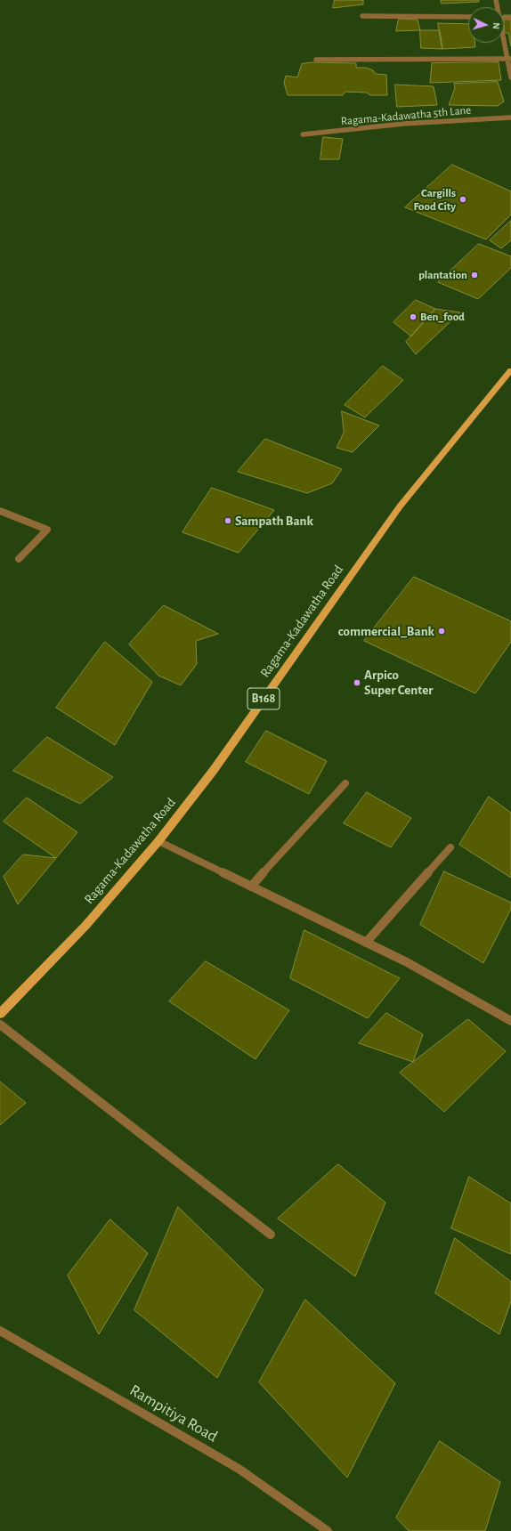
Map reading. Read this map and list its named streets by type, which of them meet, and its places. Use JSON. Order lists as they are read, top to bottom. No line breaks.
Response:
{"streets":{"main road":["Ragama-Kadawatha Road","B168"],"street":["Ragama-Kadawatha 5th Lane","Rampitiya Road"]},"places":["Cargills Food City","plantation","Ben_food","Sampath Bank","commercial_Bank","Arpico Super Center"],"north":"right"}
